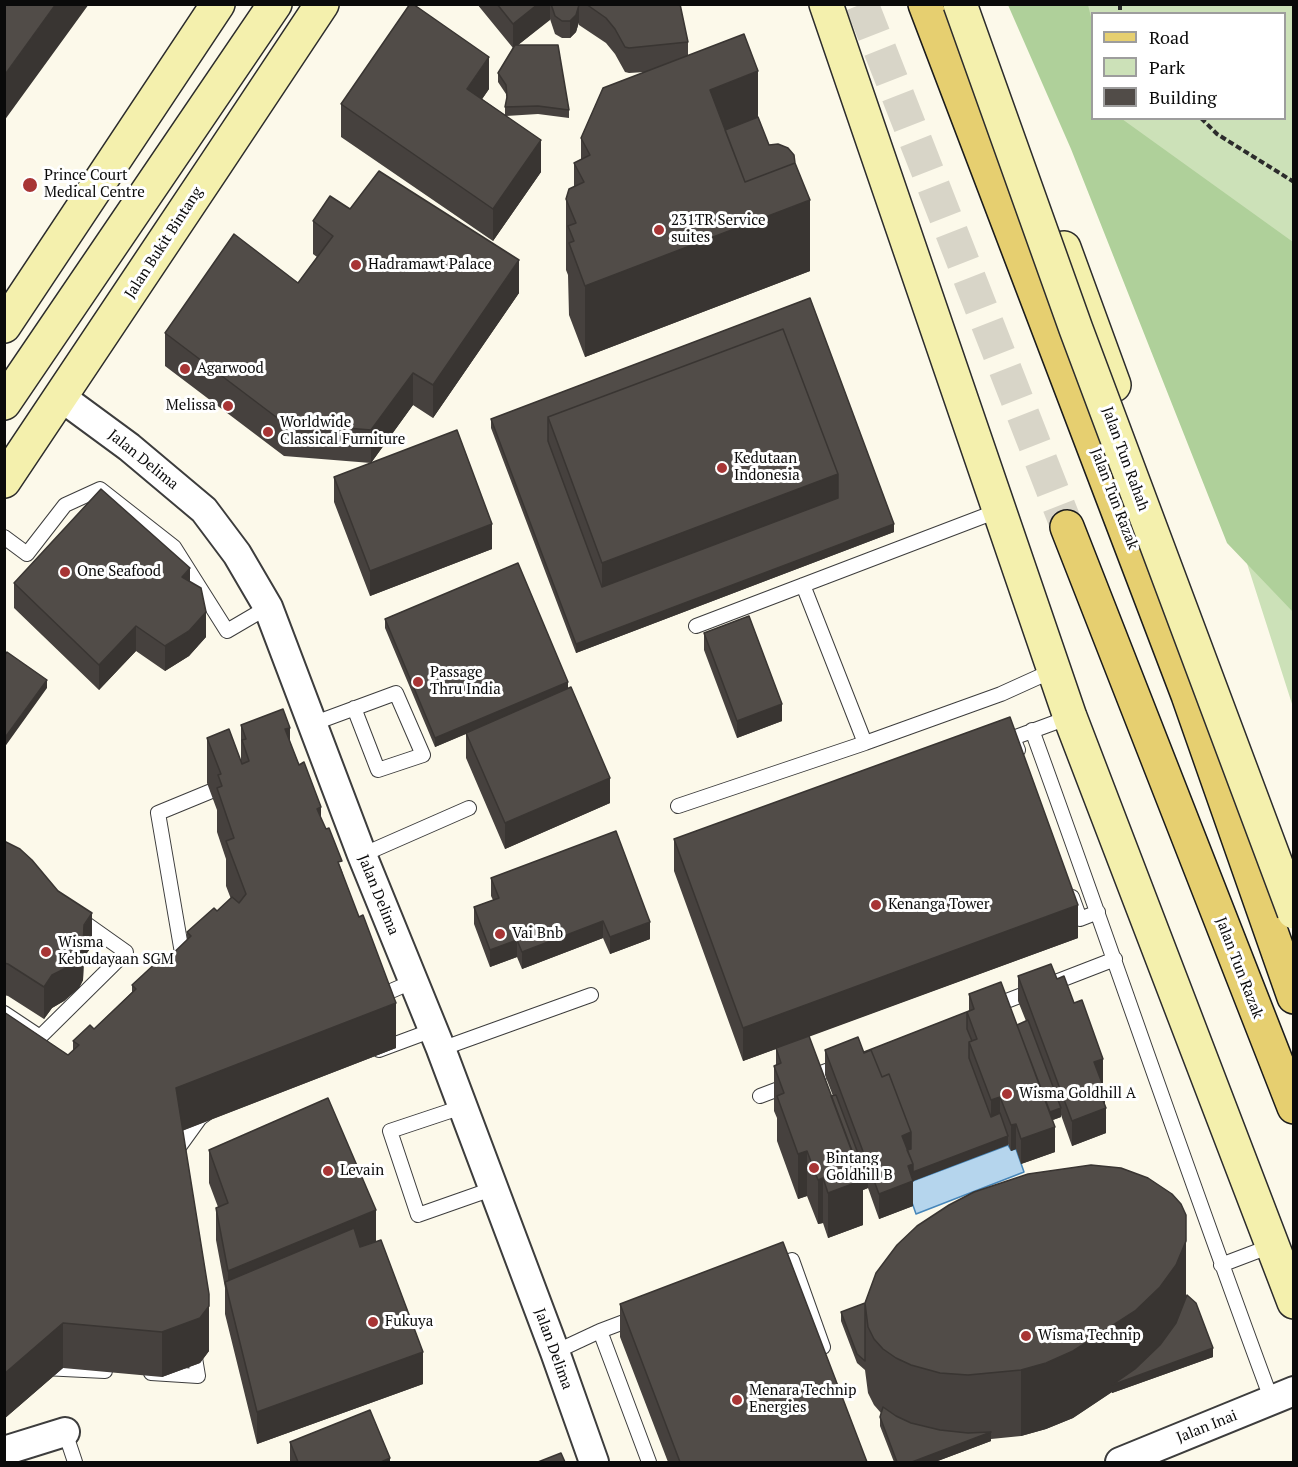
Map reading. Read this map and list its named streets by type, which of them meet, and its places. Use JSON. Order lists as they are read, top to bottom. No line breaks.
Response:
{"streets":{"main road":["Jalan Bukit Bintang","Jalan Tun Rahah","Jalan Tun Razak"],"street":["Jalan Delima","Jalan Inai"]},"crossings":[["Jalan Bukit Bintang","Jalan Delima"]],"places":["Prince Court Medical Centre","231TR Service suites","Hadramawt Palace","Agarwood","Melissa","Worldwide Classical Furniture","Kedutaan Indonesia","One Seafood","Passage Thru India","Kenanga Tower","Vai Bnb","Wisma Kebudayaan SGM","Wisma Goldhill A","Bintang Goldhill B","Levain","Fukuya","Wisma Technip","Menara Technip Energies"],"legend":["Road","Park","Building"]}
